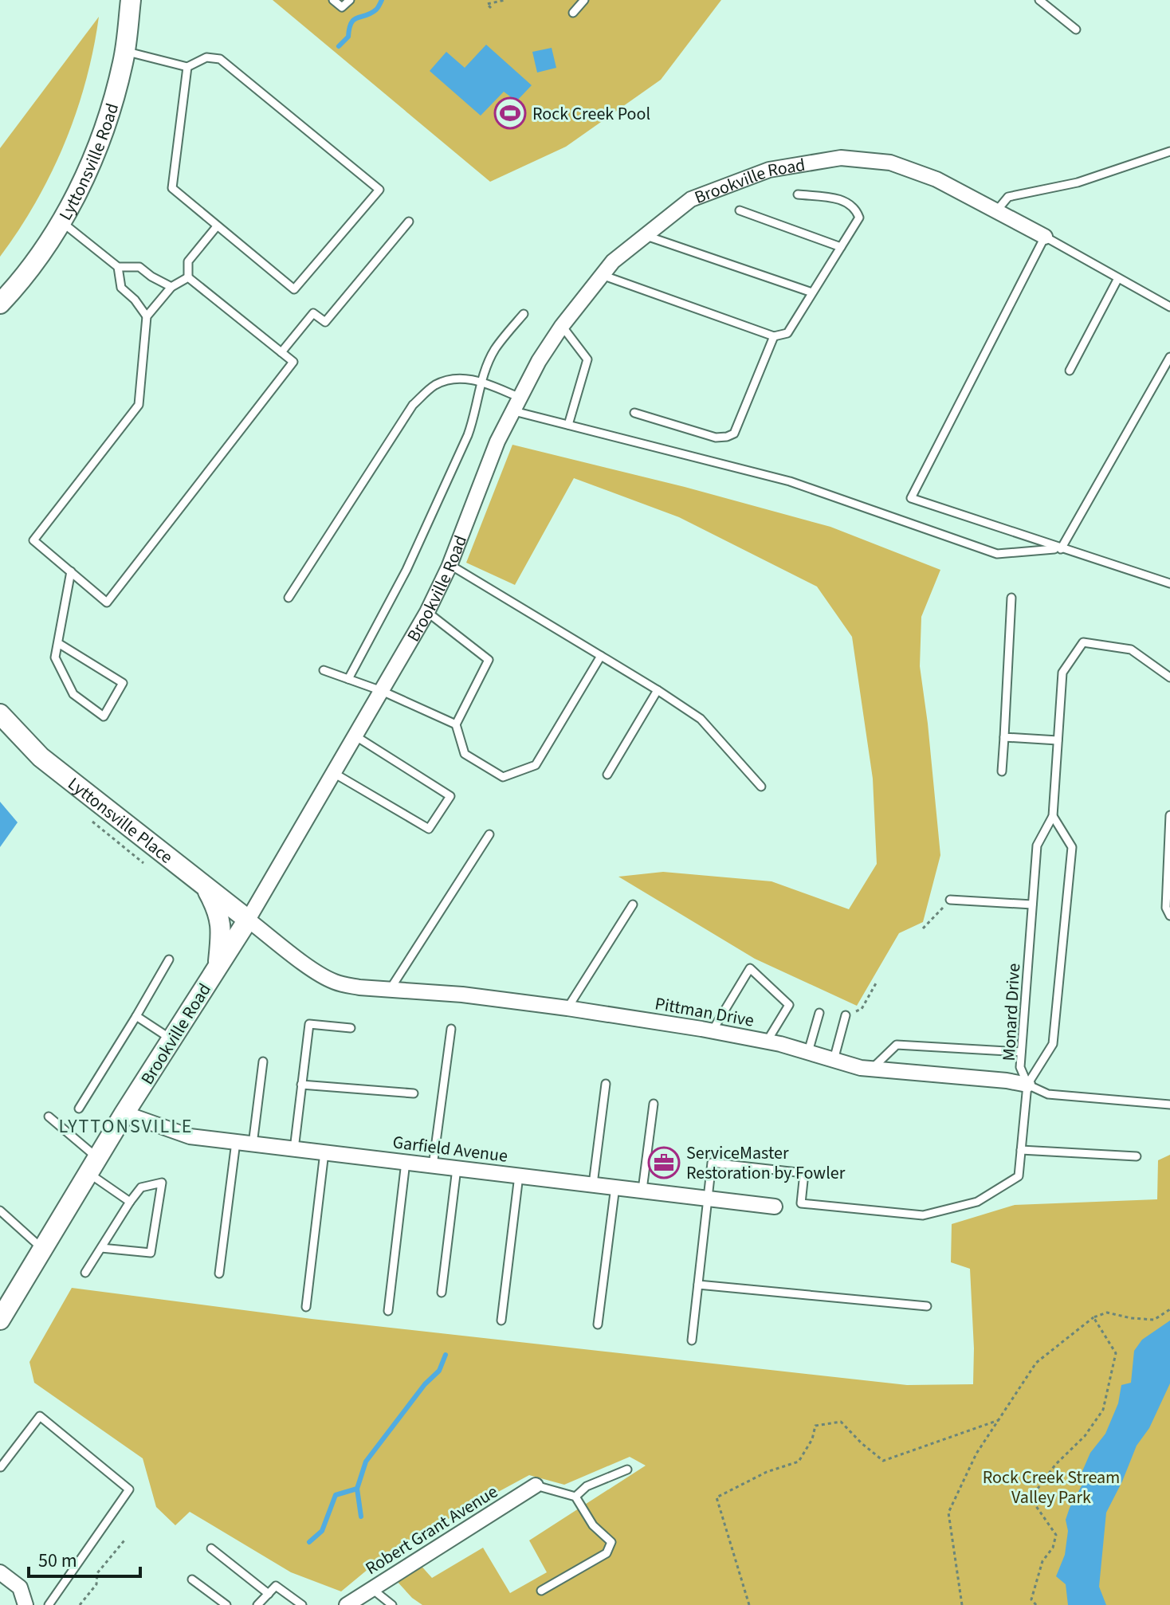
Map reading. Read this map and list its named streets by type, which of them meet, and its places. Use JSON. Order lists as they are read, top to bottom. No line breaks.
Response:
{"streets":{"street":["Lyttonsville Road","Brookville Road","Lyttonsville Place","Pittman Drive","Garfield Avenue","Robert Grant Avenue"],"lane":["Monard Drive"]},"crossings":[["Brookville Road","Lyttonsville Place"],["Brookville Road","Pittman Drive"],["Brookville Road","Garfield Avenue"],["Lyttonsville Place","Pittman Drive"],["Pittman Drive","Monard Drive"]],"districts":["LYTTONSVILLE"],"parks":["Rock Creek Stream Valley Park"],"places":{"sports":["Rock Creek Pool"],"office":["ServiceMaster Restoration by Fowler"]},"scale_bar":"50 m"}
